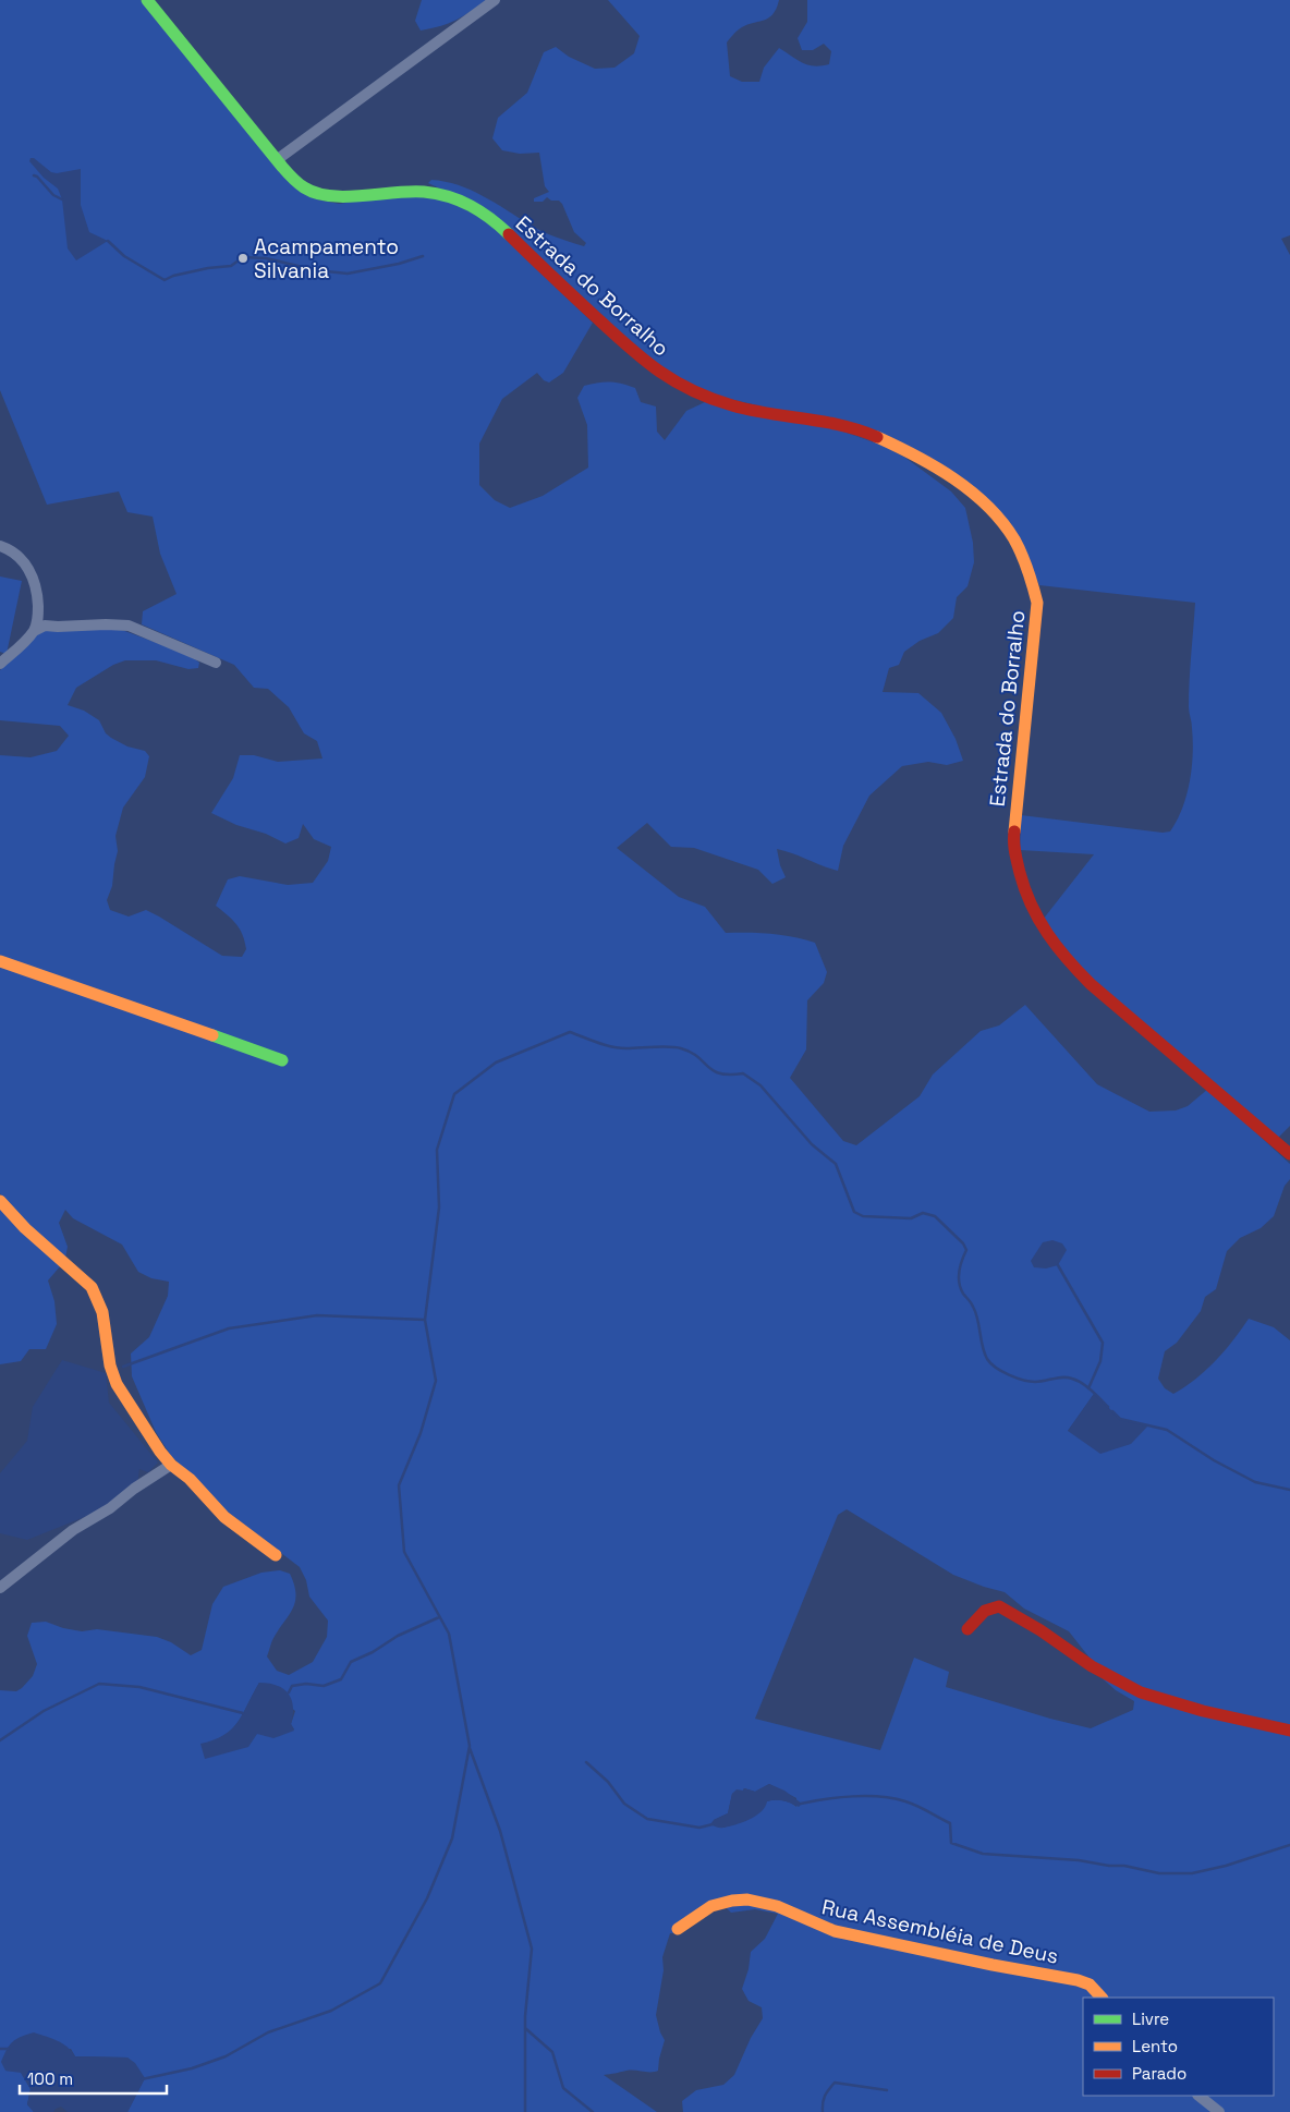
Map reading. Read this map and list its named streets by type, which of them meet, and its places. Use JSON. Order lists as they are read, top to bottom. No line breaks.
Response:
{"streets":{"street":["Estrada do Borralho","Rua Assembléia de Deus"]},"places":["Acampamento Silvania"],"legend":["Livre","Lento","Parado"],"scale_bar":"100 m"}
